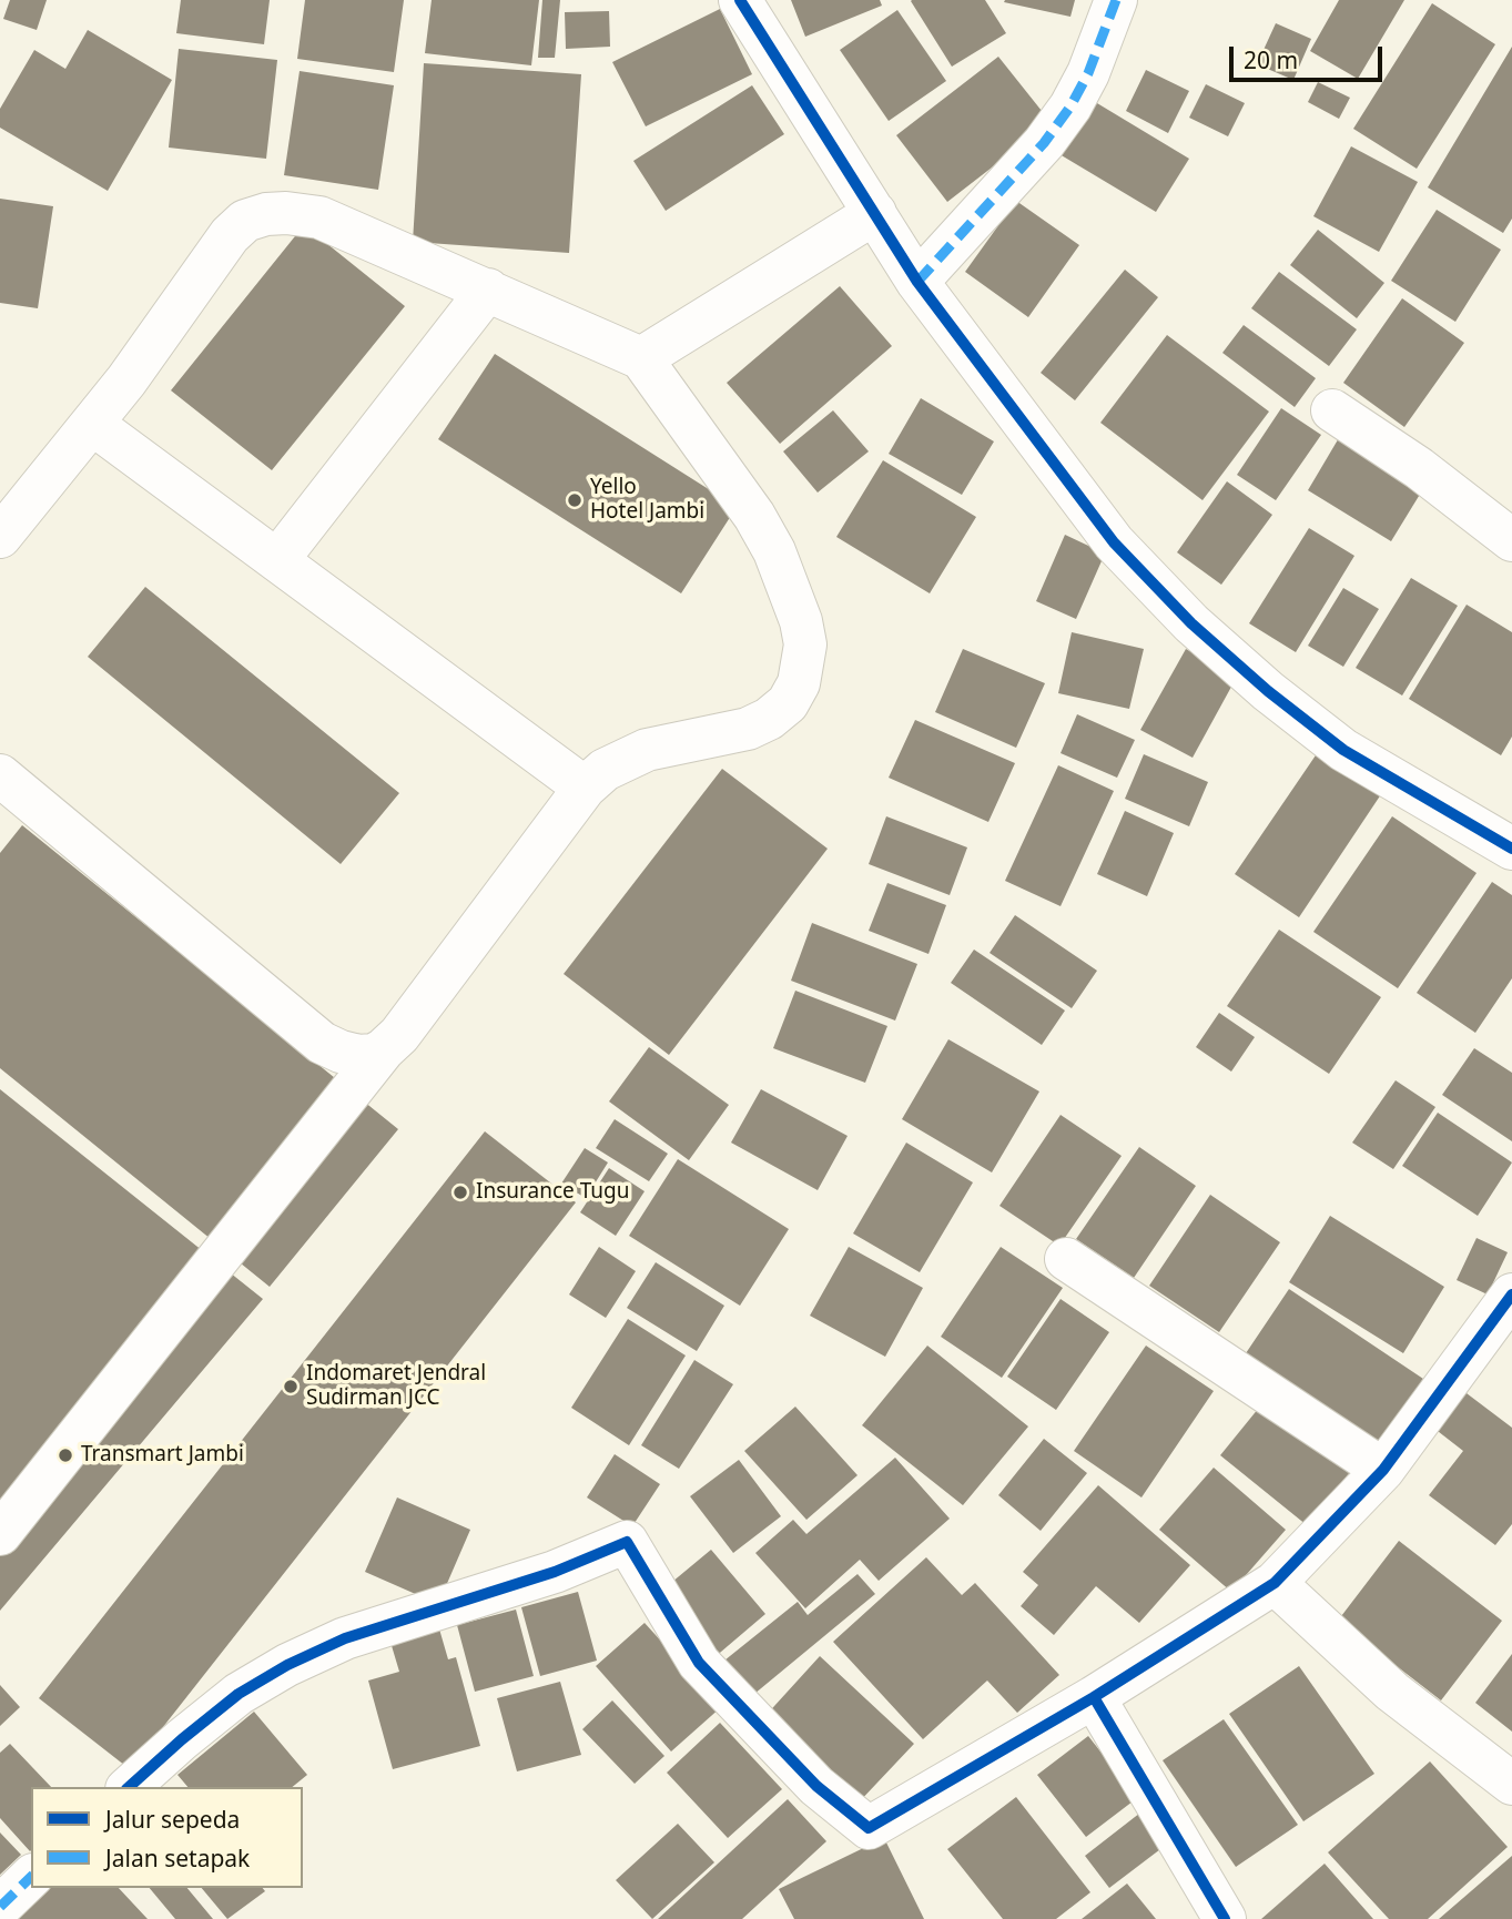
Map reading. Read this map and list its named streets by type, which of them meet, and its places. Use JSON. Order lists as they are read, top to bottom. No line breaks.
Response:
{"places":["Yello Hotel Jambi","Insurance Tugu","Indomaret Jendral Sudirman JCC","Transmart Jambi"],"legend":["Jalur sepeda","Jalan setapak"],"scale_bar":"20 m"}
